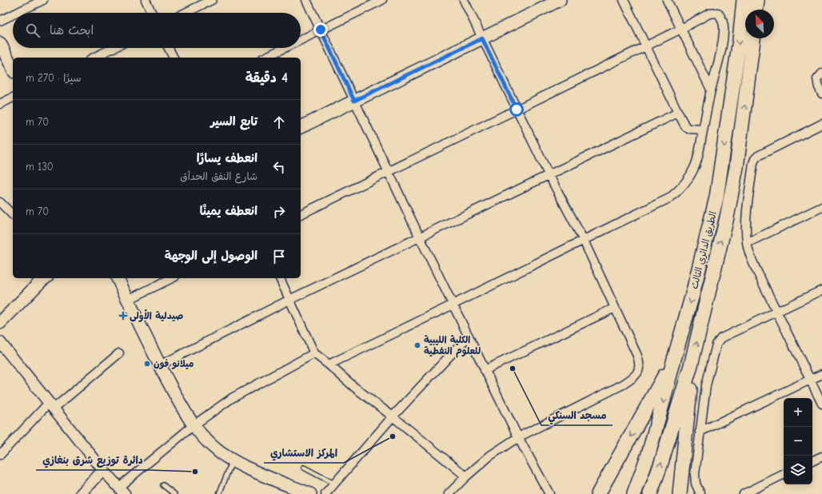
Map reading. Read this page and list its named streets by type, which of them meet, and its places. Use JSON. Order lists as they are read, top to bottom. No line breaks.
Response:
{"streets":{"highway":["الطريق الدائري الثالث"]},"places":{"health":["صيدلية الأولى"],"other":["الكلية الليبية للعلوم النفطية","ميلانو فون","مسجد السنكي","المركز الاستشاري","دائرة توزيع شرق بنغازي"]},"north":"top left","page":{"search":"ابحث هنا","heading":["4 دقيقة","سيرًا · 270 m"],"list":[["تابع السير","70 m"],["انعطف يسارًا","شارع النفق الحدأق","130 m"],["انعطف يمينًا","70 m"],"الوصول إلى الوجهة"],"map_buttons":["+","−"]}}
